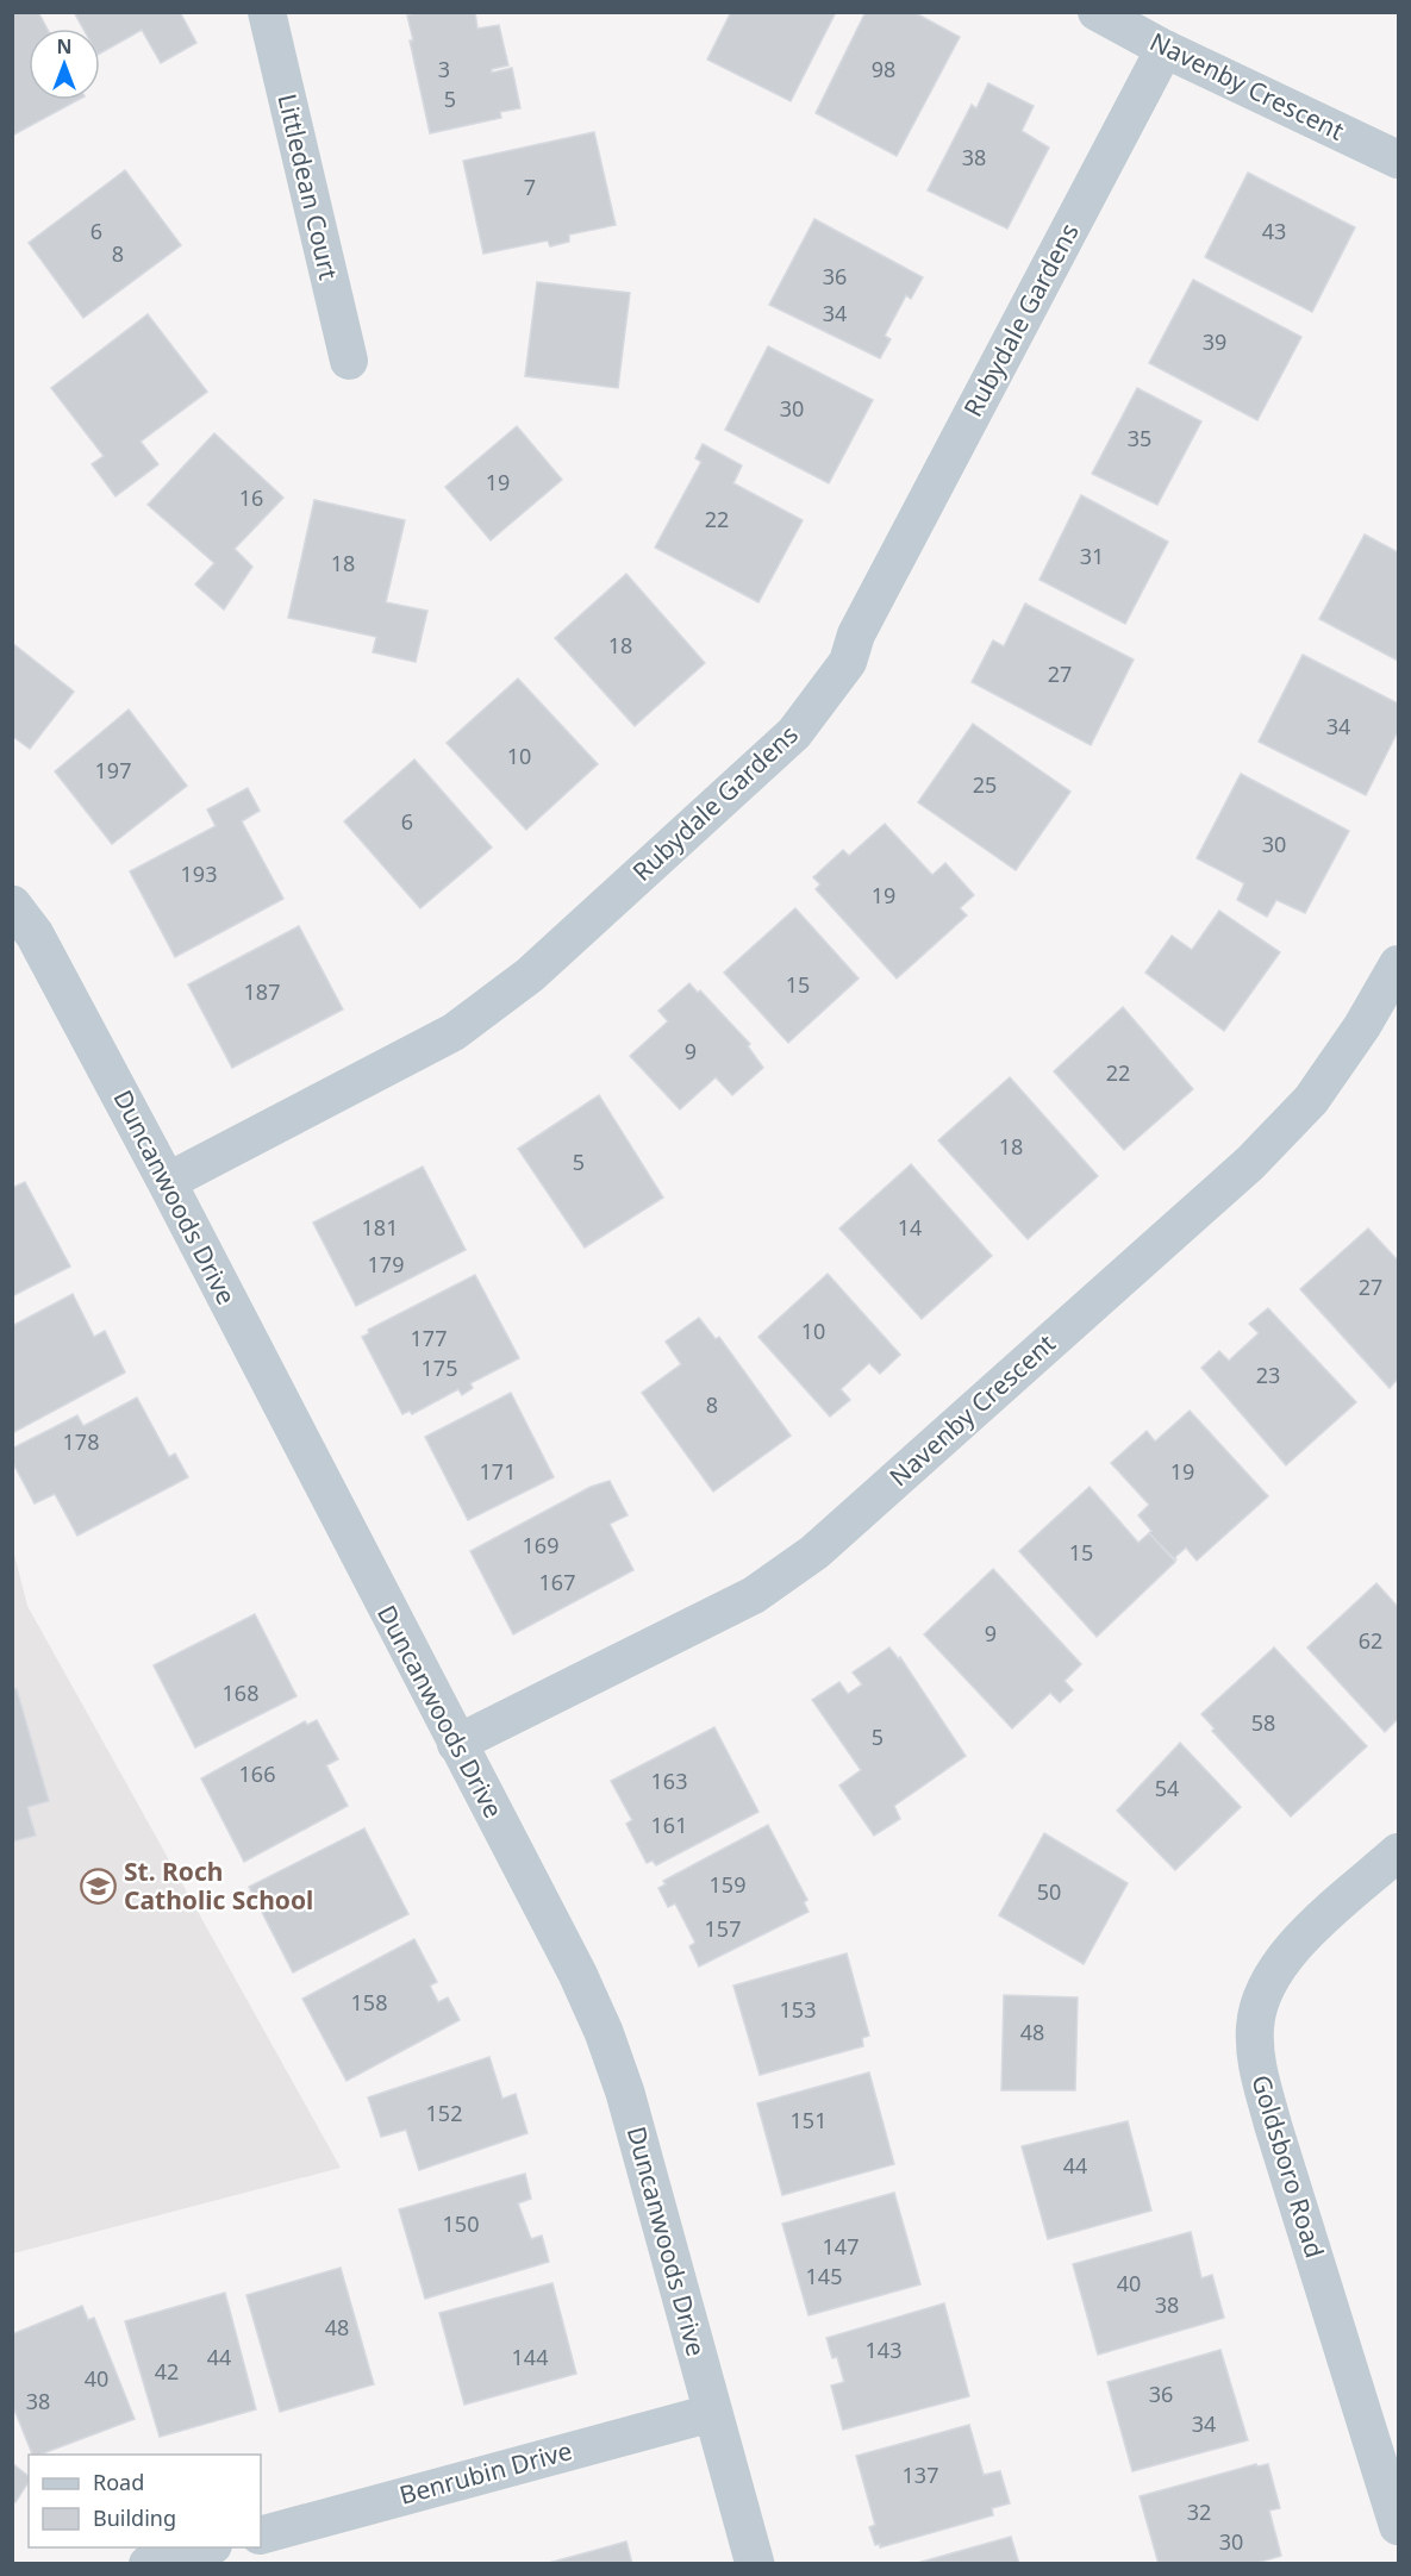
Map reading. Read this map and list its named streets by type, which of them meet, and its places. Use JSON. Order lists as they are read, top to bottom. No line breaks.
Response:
{"streets":{"street":["Navenby Crescent","Littledean Court","Rubydale Gardens","Duncanwoods Drive","Goldsboro Road","Benrubin Drive"]},"crossings":[["Navenby Crescent","Rubydale Gardens"],["Navenby Crescent","Duncanwoods Drive"],["Rubydale Gardens","Duncanwoods Drive"],["Duncanwoods Drive","Benrubin Drive"]],"places":{"school or university":["St. Roch Catholic School"]},"house_numbers":["3","98","5","38","7","6","43","8","36","34","39","30","35","19","16","22","31","18","18","27","34","10","197","25","6","30","193","19","15","187","9","22","18","5","181","14","179","27","10","177","175","23","8","178","171","19","169","15","167","9","62","168","58","5","166","163","54","161","159","50","157","158","153","48","152","151","44","150","147","145","40","38","48","143","44","144","42","40","36","38","34","137","32","30"],"legend":["Road","Building"],"north":"top"}
